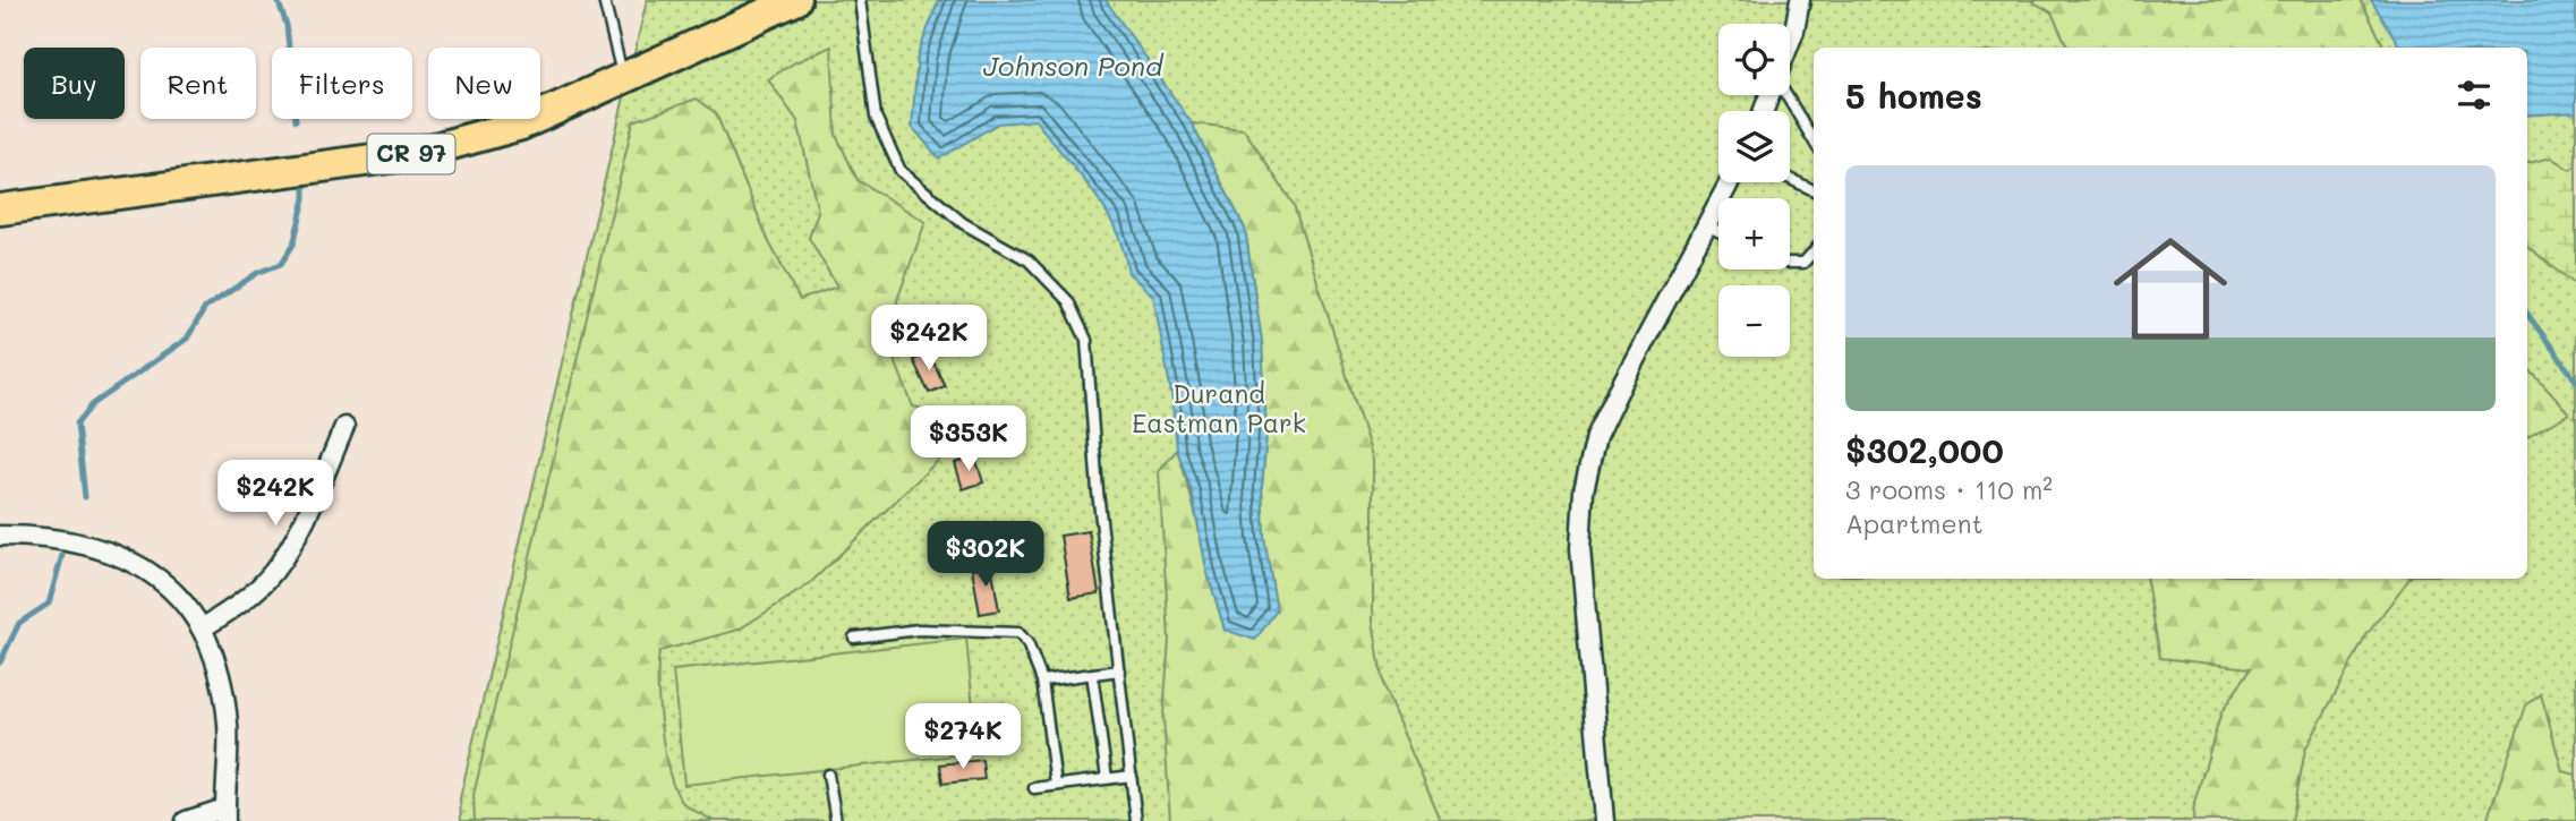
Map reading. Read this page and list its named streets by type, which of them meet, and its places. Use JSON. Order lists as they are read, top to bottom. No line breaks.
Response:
{"streets":{"main road":["CR 97"]},"water":["Johnson Pond"],"parks":["Durand Eastman Park"],"page":{"map_buttons":["+","−"],"chip":["Buy","Rent","Filters","New"],"heading":"5 homes","list":[{"name":"$302,000","note":"3 rooms · 110 m² · Apartment"}],"price":["$242K","$353K","$242K","$302K","$274K"]}}
